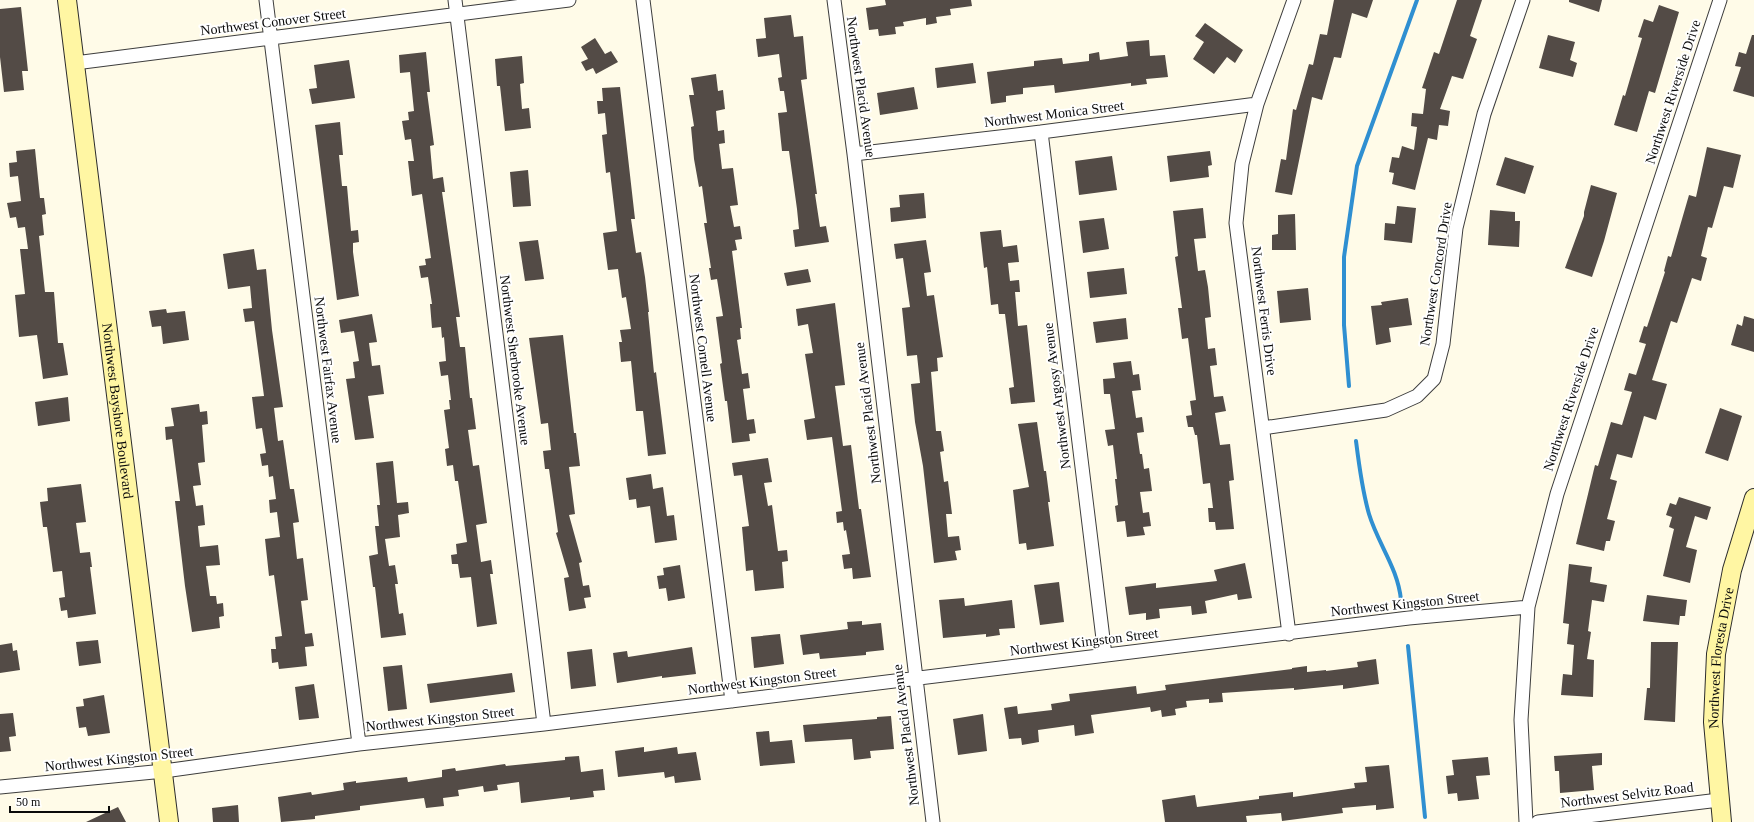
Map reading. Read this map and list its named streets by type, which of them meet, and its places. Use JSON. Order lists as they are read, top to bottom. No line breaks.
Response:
{"streets":{"main road":["Northwest Bayshore Boulevard","Northwest Floresta Drive"],"street":["Northwest Conover Street","Northwest Placid Avenue","Northwest Riverside Drive","Northwest Monica Street","Northwest Concord Drive","Northwest Ferris Drive","Northwest Cornell Avenue","Northwest Sherbrooke Avenue","Northwest Fairfax Avenue","Northwest Argosy Avenue","Northwest Kingston Street","Northwest Selvitz Road"]},"crossings":[["Northwest Conover Street","Northwest Sherbrooke Avenue"],["Northwest Conover Street","Northwest Fairfax Avenue"],["Northwest Conover Street","Northwest Bayshore Boulevard"],["Northwest Placid Avenue","Northwest Monica Street"],["Northwest Placid Avenue","Northwest Kingston Street"],["Northwest Riverside Drive","Northwest Kingston Street"],["Northwest Monica Street","Northwest Ferris Drive"],["Northwest Monica Street","Northwest Argosy Avenue"],["Northwest Concord Drive","Northwest Ferris Drive"],["Northwest Ferris Drive","Northwest Kingston Street"],["Northwest Cornell Avenue","Northwest Kingston Street"],["Northwest Sherbrooke Avenue","Northwest Kingston Street"],["Northwest Fairfax Avenue","Northwest Kingston Street"],["Northwest Argosy Avenue","Northwest Kingston Street"],["Northwest Bayshore Boulevard","Northwest Kingston Street"],["Northwest Floresta Drive","Northwest Selvitz Road"]],"scale_bar":"50 m"}
